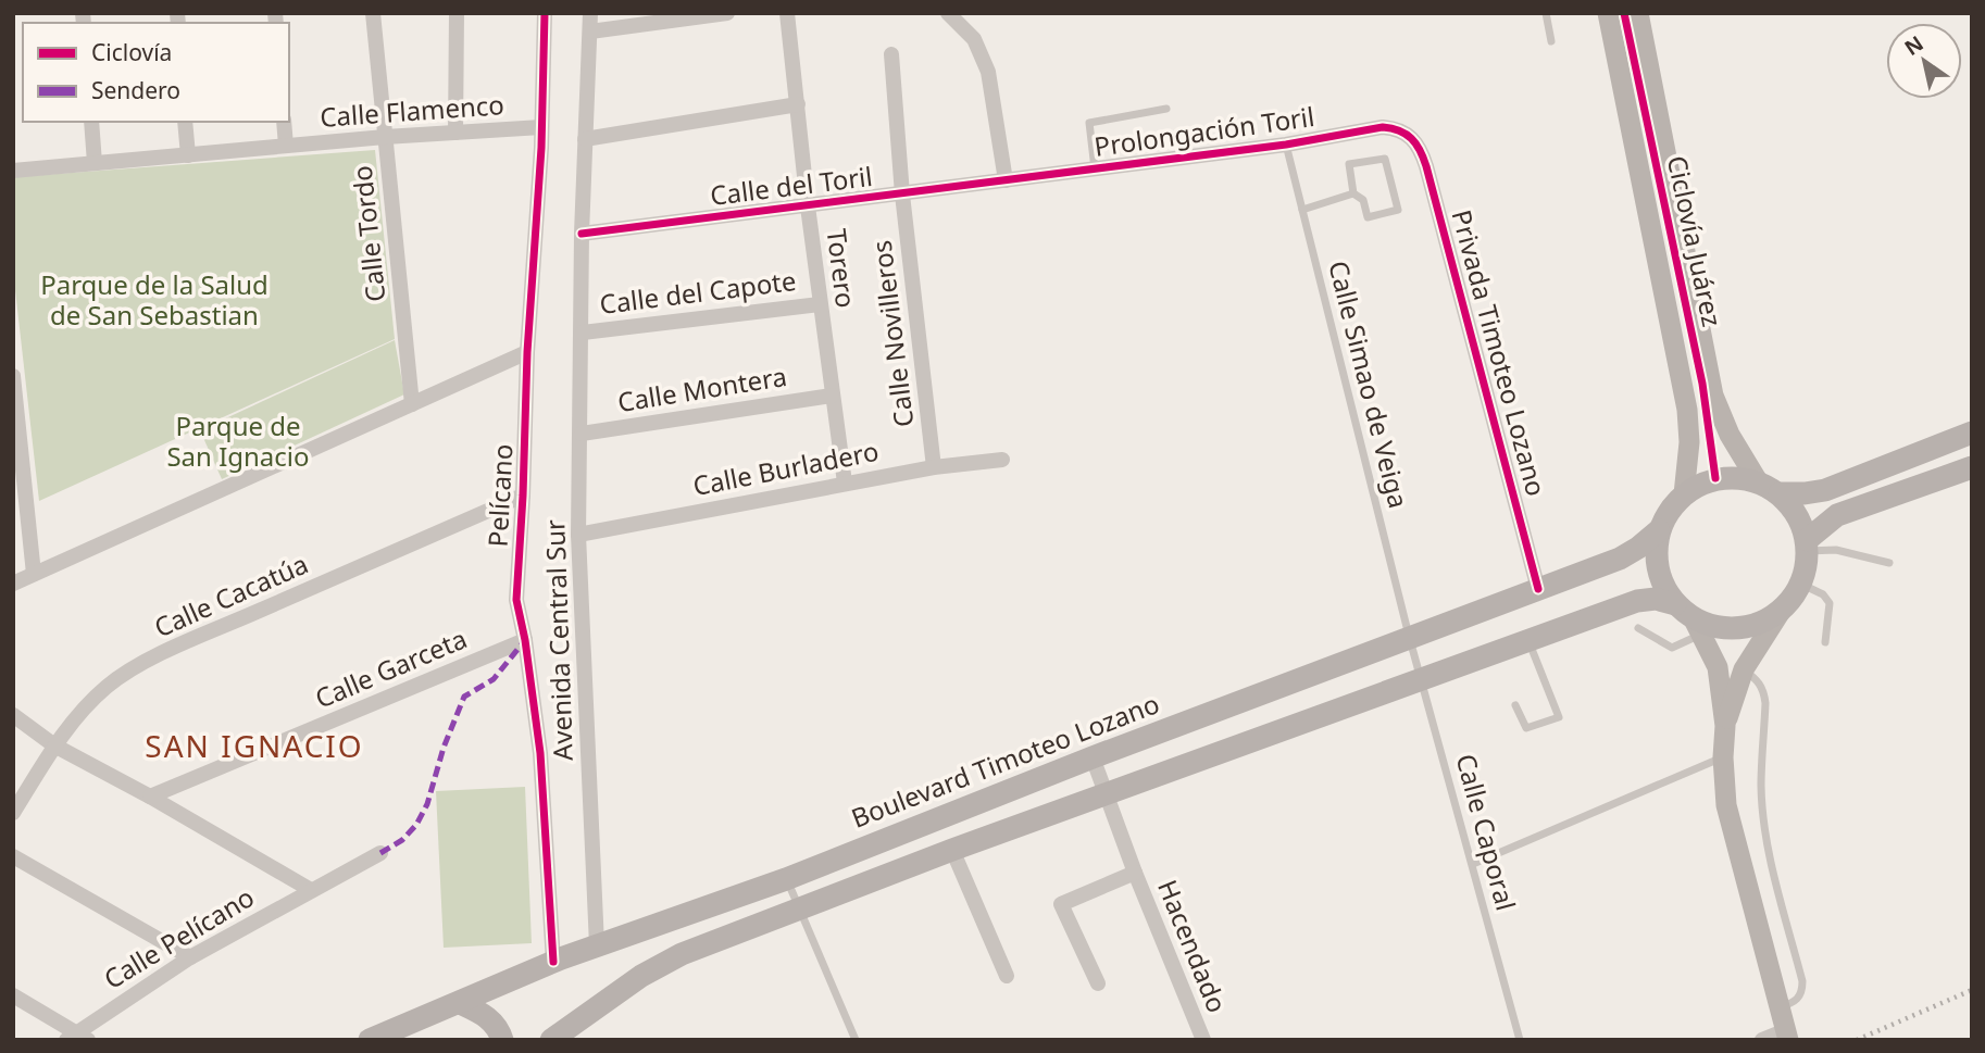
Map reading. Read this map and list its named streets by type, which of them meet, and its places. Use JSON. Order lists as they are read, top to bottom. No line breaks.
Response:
{"streets":{"main road":["Boulevard Timoteo Lozano"],"street":["Calle Flamenco","Prolongación Toril","Calle del Toril","Calle Tordo","Torero","Calle del Capote","Calle Novilleros","Privada Timoteo Lozano","Calle Montera","Calle Burladero","Pelícano","Calle Cacatúa","Avenida Central Sur","Calle Garceta","Calle Pelícano","Hacendado"],"lane":["Calle Simao de Veiga","Calle Caporal"],"cycle path":["Ciclovía Juárez"]},"crossings":[["Calle Flamenco","Calle Tordo"],["Calle Flamenco","Pelícano"],["Prolongación Toril","Calle del Toril"],["Prolongación Toril","Privada Timoteo Lozano"],["Prolongación Toril","Calle Simao de Veiga"],["Calle del Toril","Torero"],["Calle del Toril","Calle Novilleros"],["Calle del Toril","Avenida Central Sur"],["Torero","Calle del Capote"],["Torero","Calle Montera"],["Torero","Calle Burladero"],["Calle del Capote","Avenida Central Sur"],["Calle Novilleros","Calle Burladero"],["Privada Timoteo Lozano","Boulevard Timoteo Lozano"],["Calle Simao de Veiga","Boulevard Timoteo Lozano"],["Calle Simao de Veiga","Calle Caporal"],["Calle Montera","Avenida Central Sur"],["Calle Burladero","Avenida Central Sur"],["Pelícano","Calle Cacatúa"],["Pelícano","Avenida Central Sur"],["Pelícano","Calle Garceta"],["Pelícano","Boulevard Timoteo Lozano"],["Avenida Central Sur","Boulevard Timoteo Lozano"],["Boulevard Timoteo Lozano","Calle Caporal"],["Boulevard Timoteo Lozano","Hacendado"]],"districts":["SAN IGNACIO"],"parks":["Parque de la Salud de San Sebastian","Parque de San Ignacio"],"legend":["Ciclovía","Sendero"],"north":"top left"}
